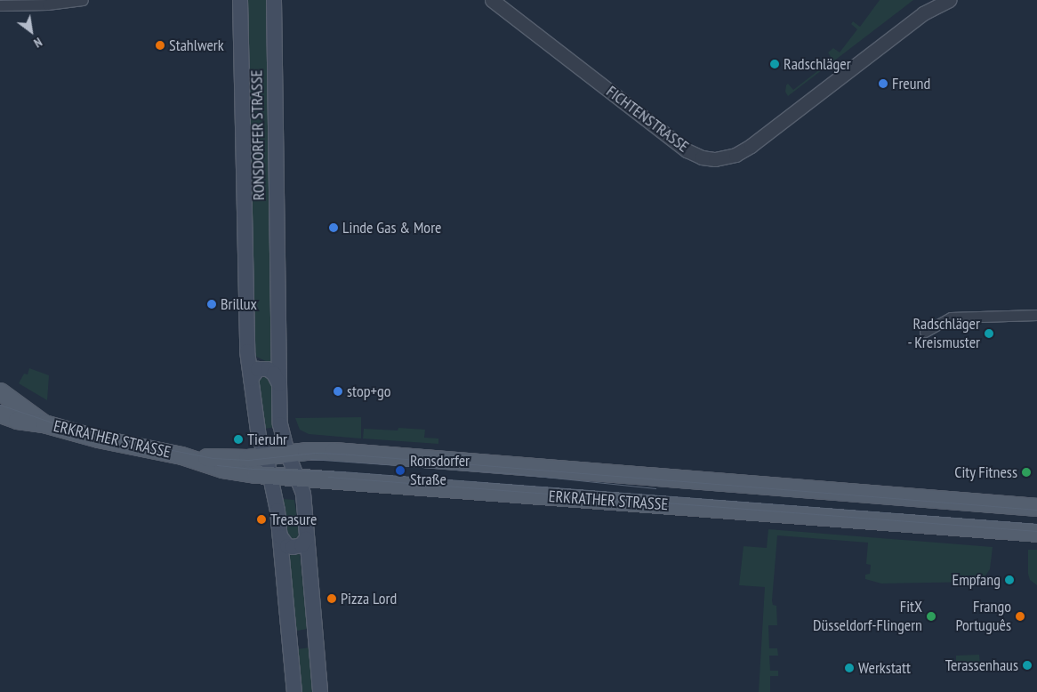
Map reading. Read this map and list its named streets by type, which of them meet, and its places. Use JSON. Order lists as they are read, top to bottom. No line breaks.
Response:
{"streets":{"main road":["RONSDORFER STRASSE","ERKRATHER STRASSE"],"street":["FICHTENSTRASSE"]},"crossings":[["RONSDORFER STRASSE","ERKRATHER STRASSE"]],"places":["Stahlwerk","Radschläger","Freund","Linde Gas & More","Brillux","Radschläger - Kreismuster","stop+go","Tieruhr","Ronsdorfer Straße","City Fitness","Treasure","Empfang","Pizza Lord","FitX Düsseldorf-Flingern","Frango Português","Terassenhaus","Werkstatt"],"north":"bottom right"}
